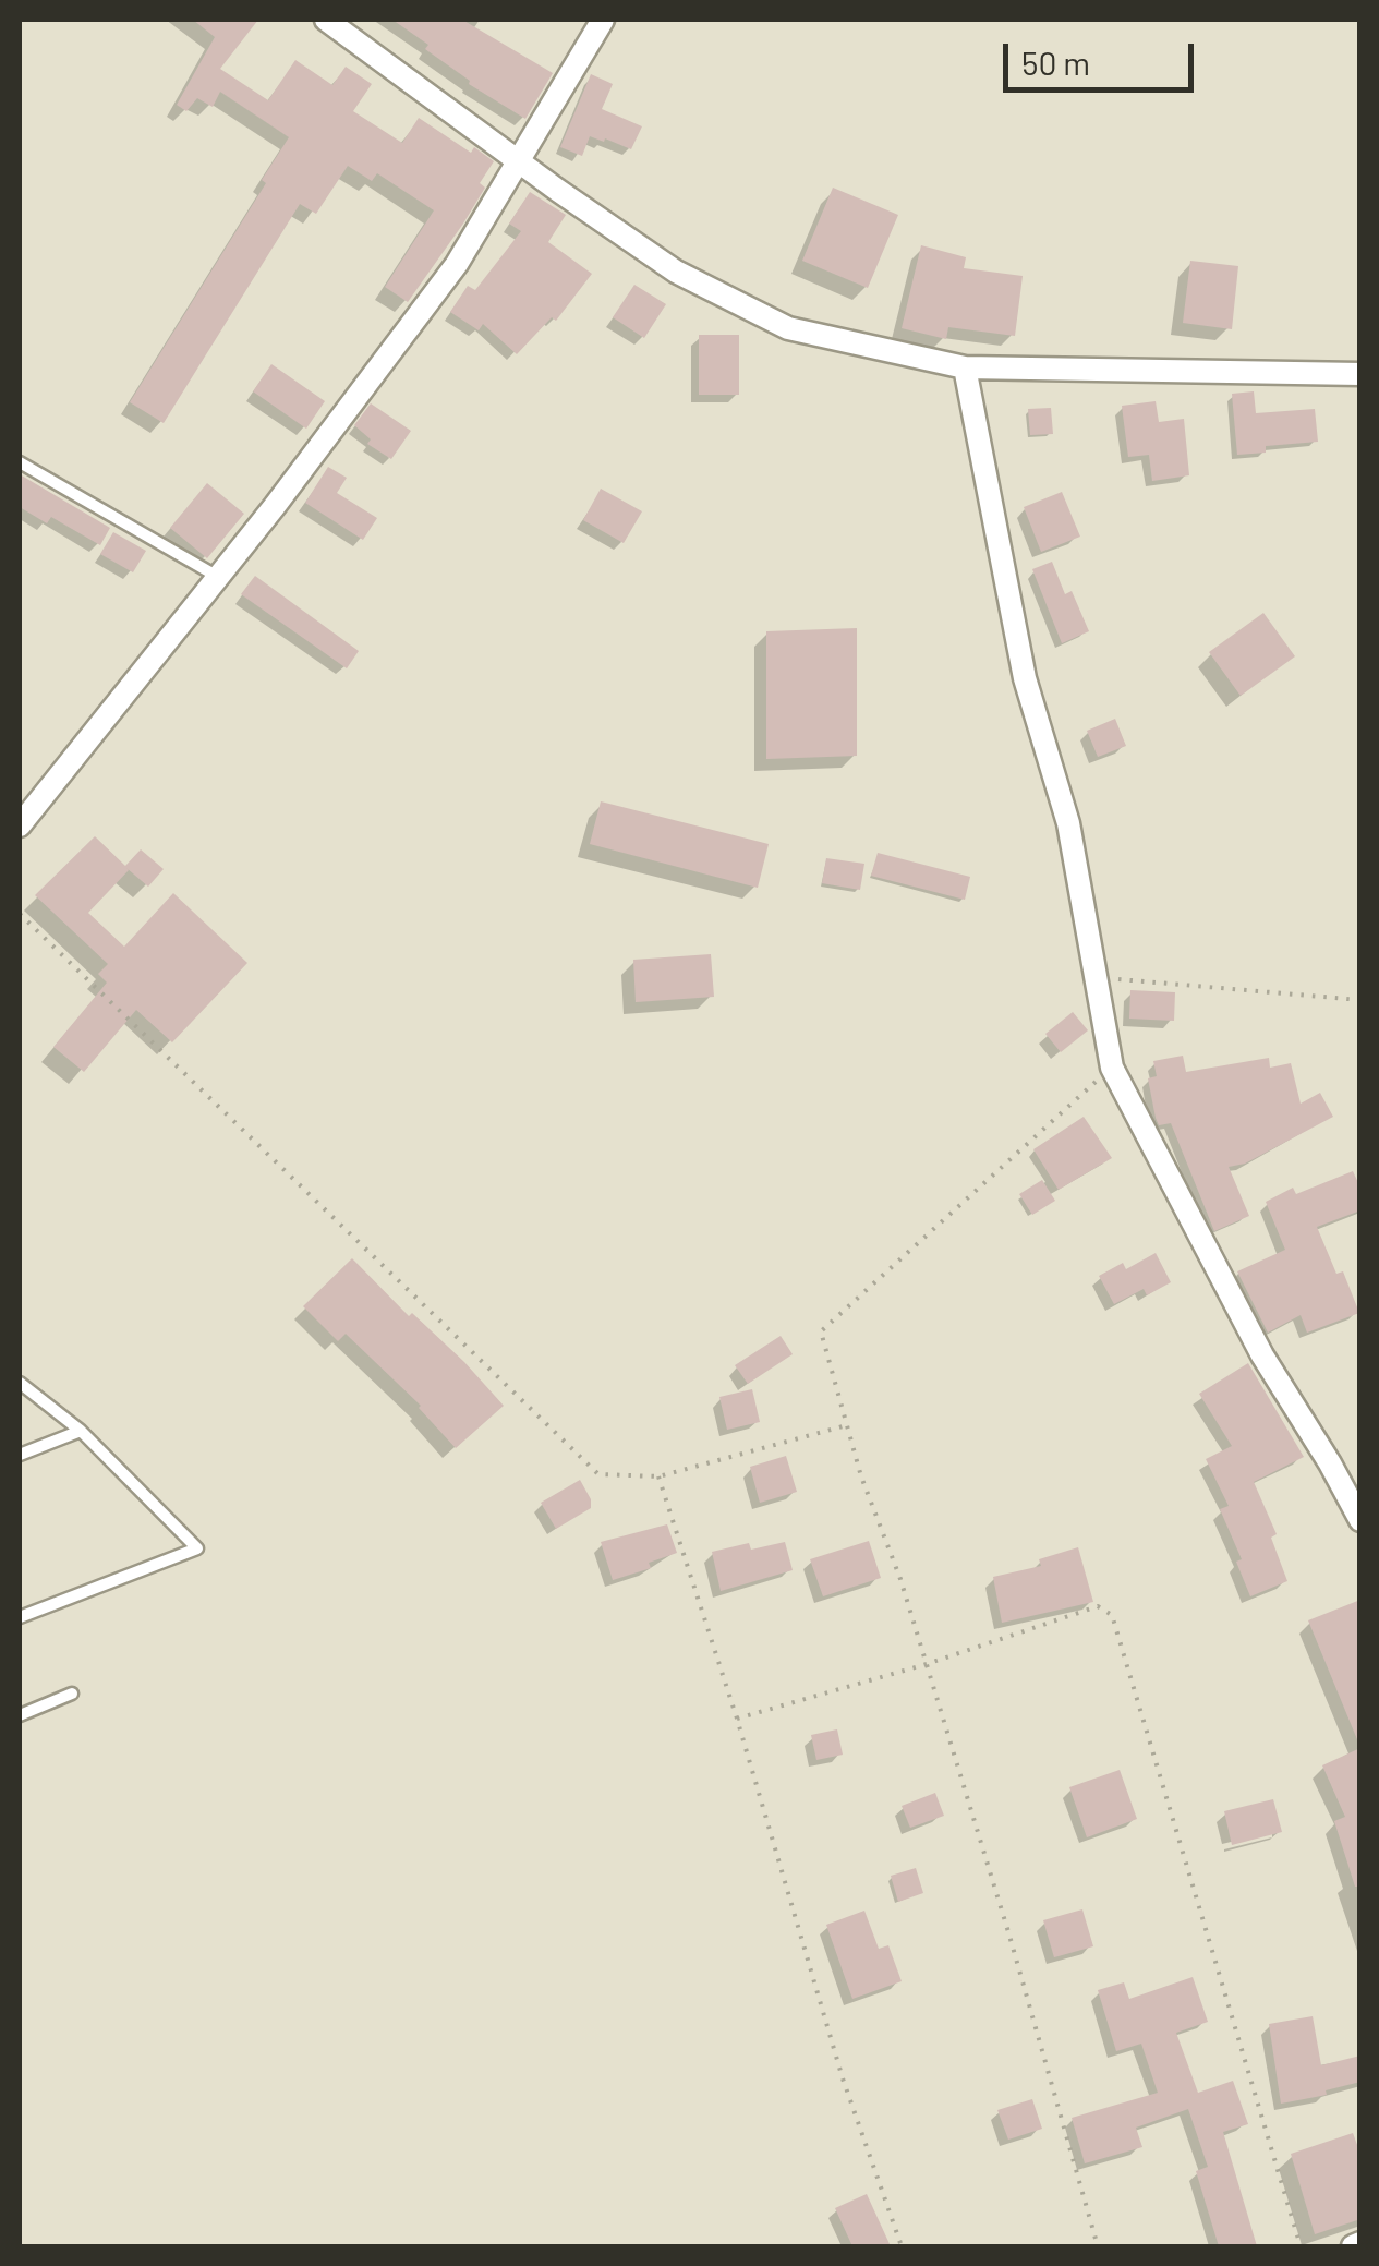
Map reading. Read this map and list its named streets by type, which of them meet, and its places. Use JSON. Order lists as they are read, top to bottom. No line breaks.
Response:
{"scale_bar":"50 m"}
